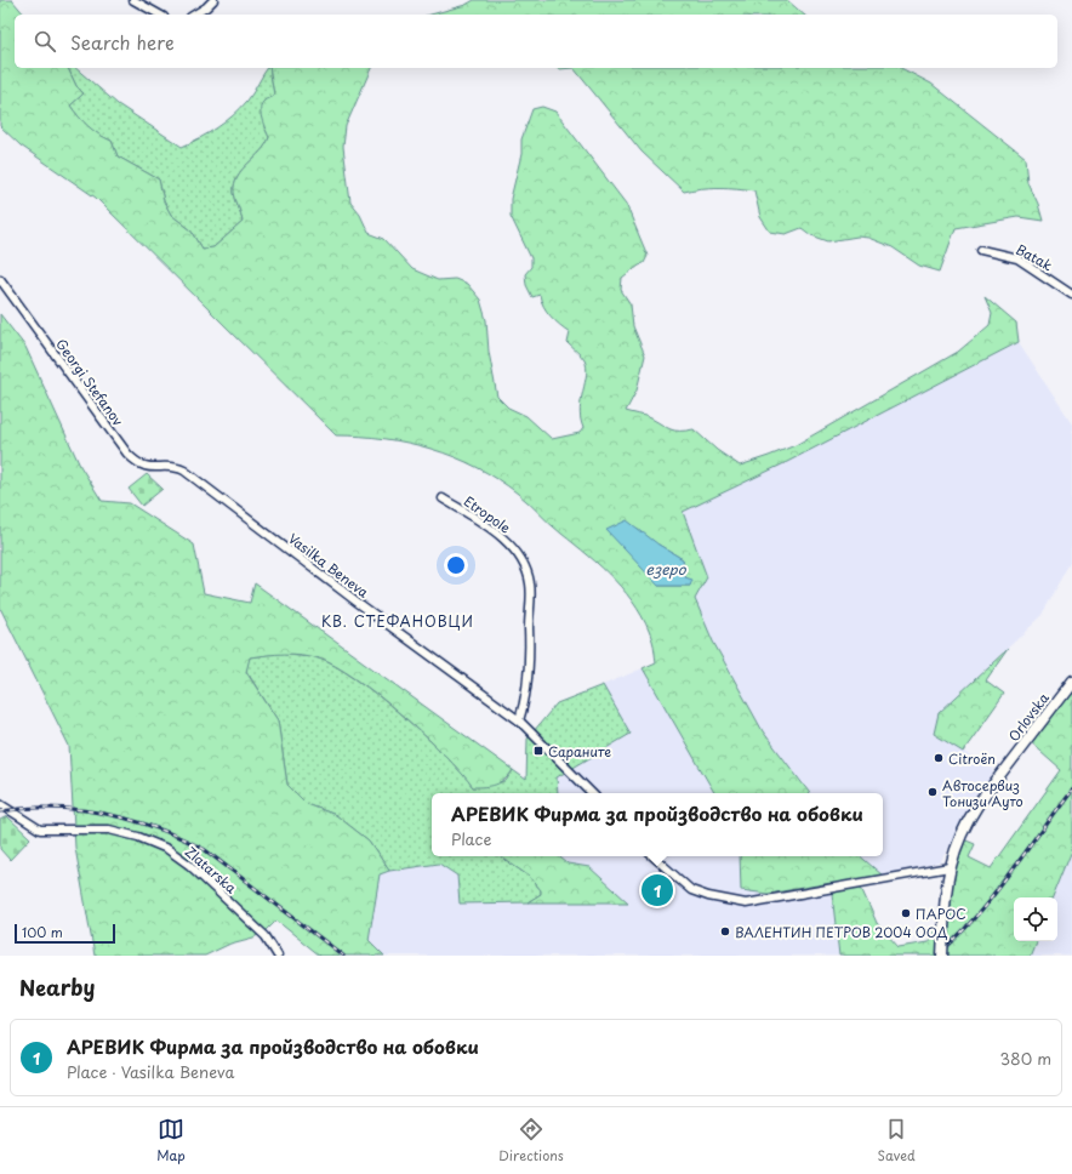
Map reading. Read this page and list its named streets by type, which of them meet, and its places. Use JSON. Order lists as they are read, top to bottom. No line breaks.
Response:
{"streets":{"main road":["Orlovska"],"street":["Batak","Georgi Stefanov","Etropole","Vasilka Beneva","Zlatarska"]},"crossings":[["Georgi Stefanov","Vasilka Beneva"],["Etropole","Vasilka Beneva"]],"districts":["КВ. СТЕФАНОВЦИ"],"water":["езеро"],"places":{"transit":["Сараните"],"other":["Citroën","Автосервиз Тонизи Ауто","ПАРОС","ВАЛЕНТИН ПЕТРОВ 2004 ООД"]},"scale_bar":"100 m","page":{"search":"Search here","popup":["АРЕВИК Фирма за пройзводство на обовки","Place"],"pins":"1","scale":"100 m","heading":"Nearby","list":[{"mark":"1","name":"АРЕВИК Фирма за пройзводство на обовки","note":"Place · Vasilka Beneva","value":"380 m"}],"nav":["Map","Directions","Saved"]}}
